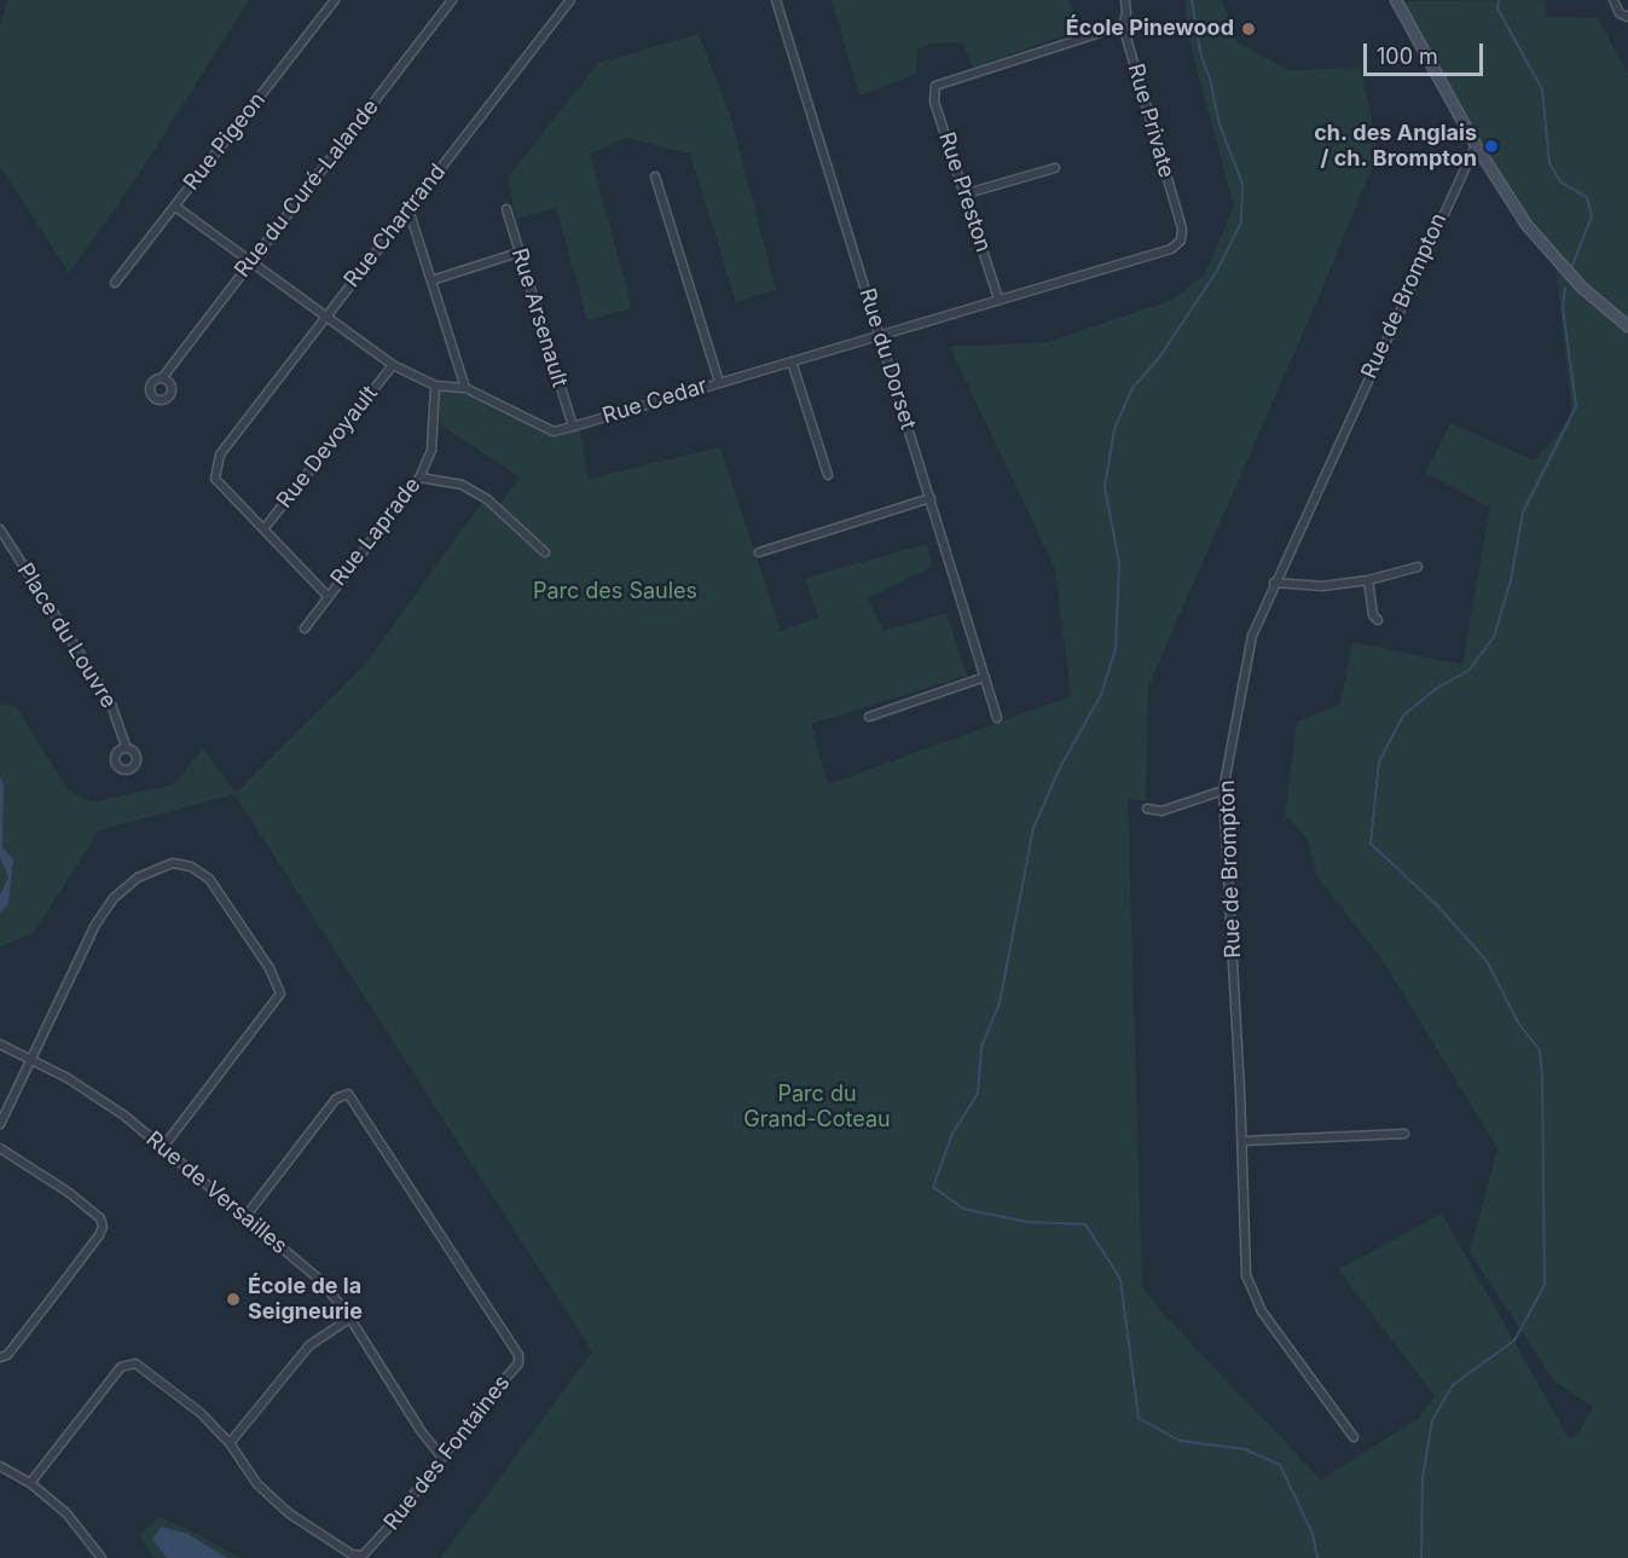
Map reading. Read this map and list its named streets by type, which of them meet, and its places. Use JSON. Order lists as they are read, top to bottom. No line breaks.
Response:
{"streets":{"street":["Rue Private","Rue Pigeon","Rue du Curé-Lalande","Rue Preston","Rue Chartrand","Rue de Brompton","Rue Arsenault","Rue du Dorset","Rue Cedar","Rue Devoyault","Rue Laprade","Place du Louvre","Rue de Versailles","Rue des Fontaines"]},"crossings":[["Rue Private","Rue Preston"],["Rue Private","Rue Cedar"],["Rue Pigeon","Rue Cedar"],["Rue du Curé-Lalande","Rue Cedar"],["Rue Preston","Rue Cedar"],["Rue Chartrand","Rue Cedar"],["Rue Chartrand","Rue Devoyault"],["Rue Arsenault","Rue Cedar"],["Rue du Dorset","Rue Cedar"],["Rue Cedar","Rue Devoyault"],["Rue Cedar","Rue Laprade"],["Rue de Versailles","Rue des Fontaines"]],"parks":["Parc des Saules","Parc du Grand-Coteau"],"places":["École Pinewood","ch. des Anglais / ch. Brompton","École de la Seigneurie"],"scale_bar":"100 m"}
